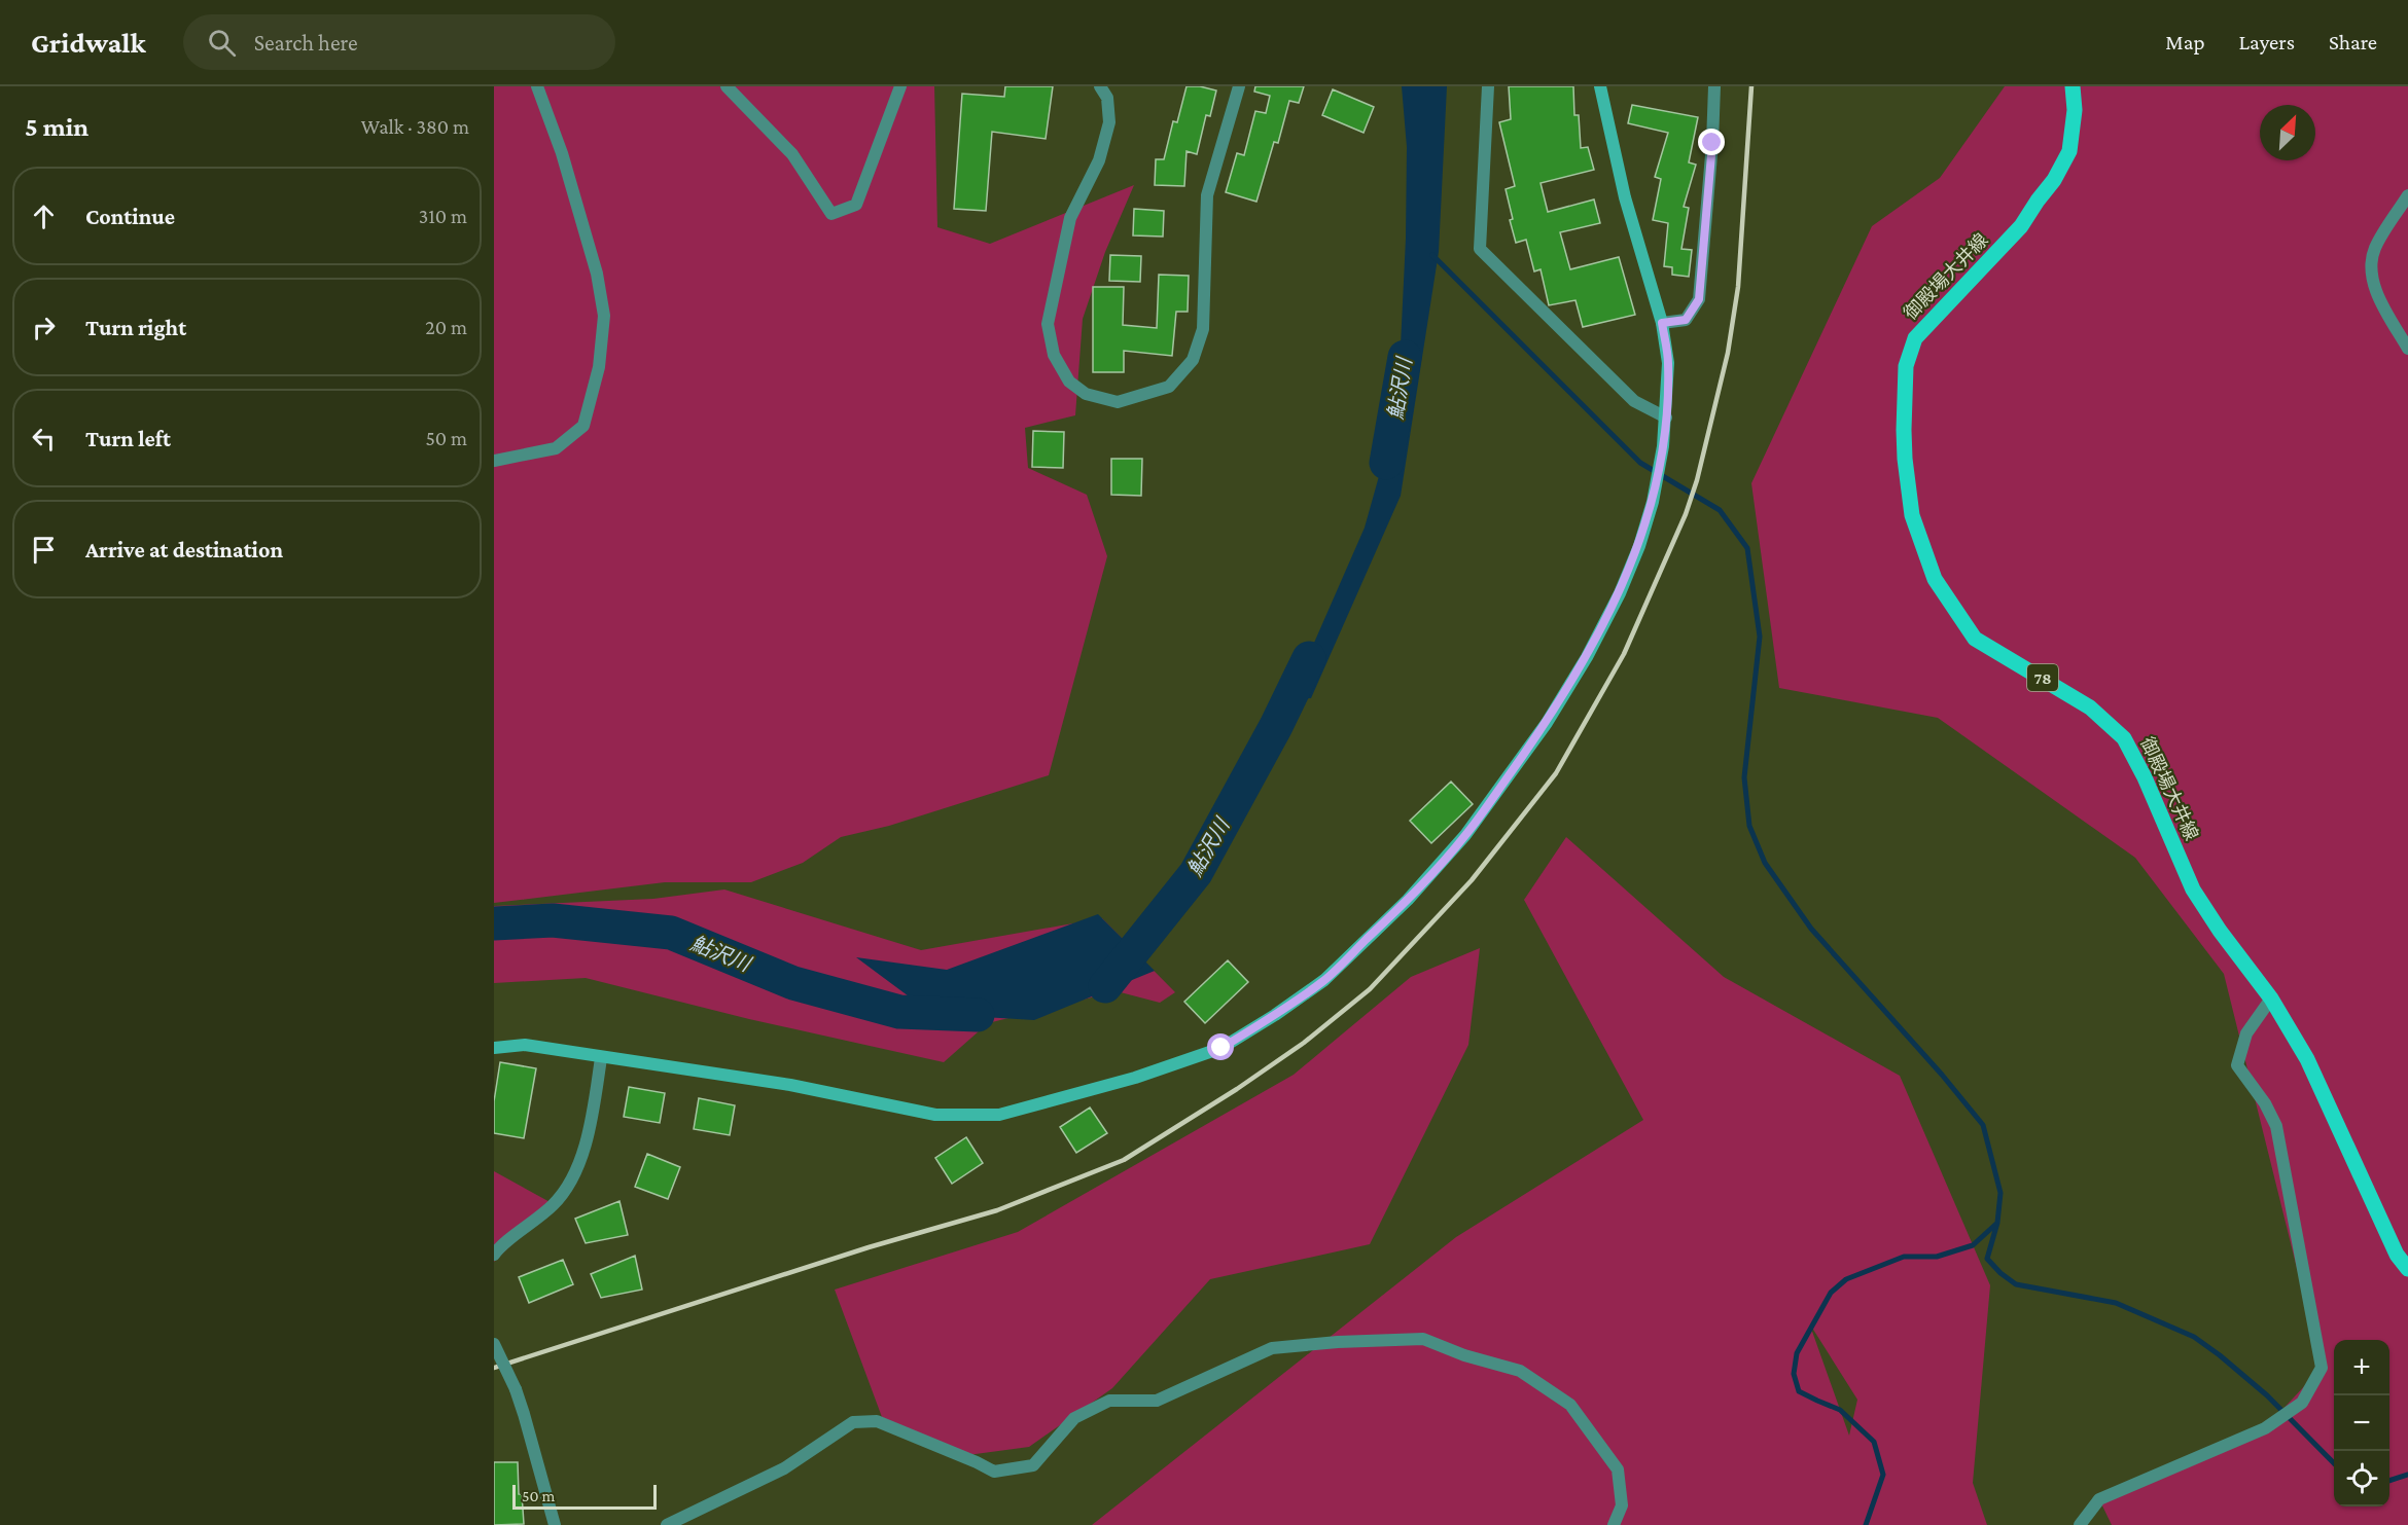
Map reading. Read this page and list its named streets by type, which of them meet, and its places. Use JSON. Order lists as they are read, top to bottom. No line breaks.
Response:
{"streets":{"main road":["御殿場大井線","78"]},"water":["鮎沢川"],"scale_bar":"50 m","north":"top right","page":{"header":"Gridwalk","search":"Search here","nav":["Map","Layers","Share"],"heading":["5 min","Walk · 380 m"],"list":[["Continue","310 m"],["Turn right","20 m"],["Turn left","50 m"],"Arrive at destination"],"map_buttons":["+","−"],"scale":"50 m"}}
